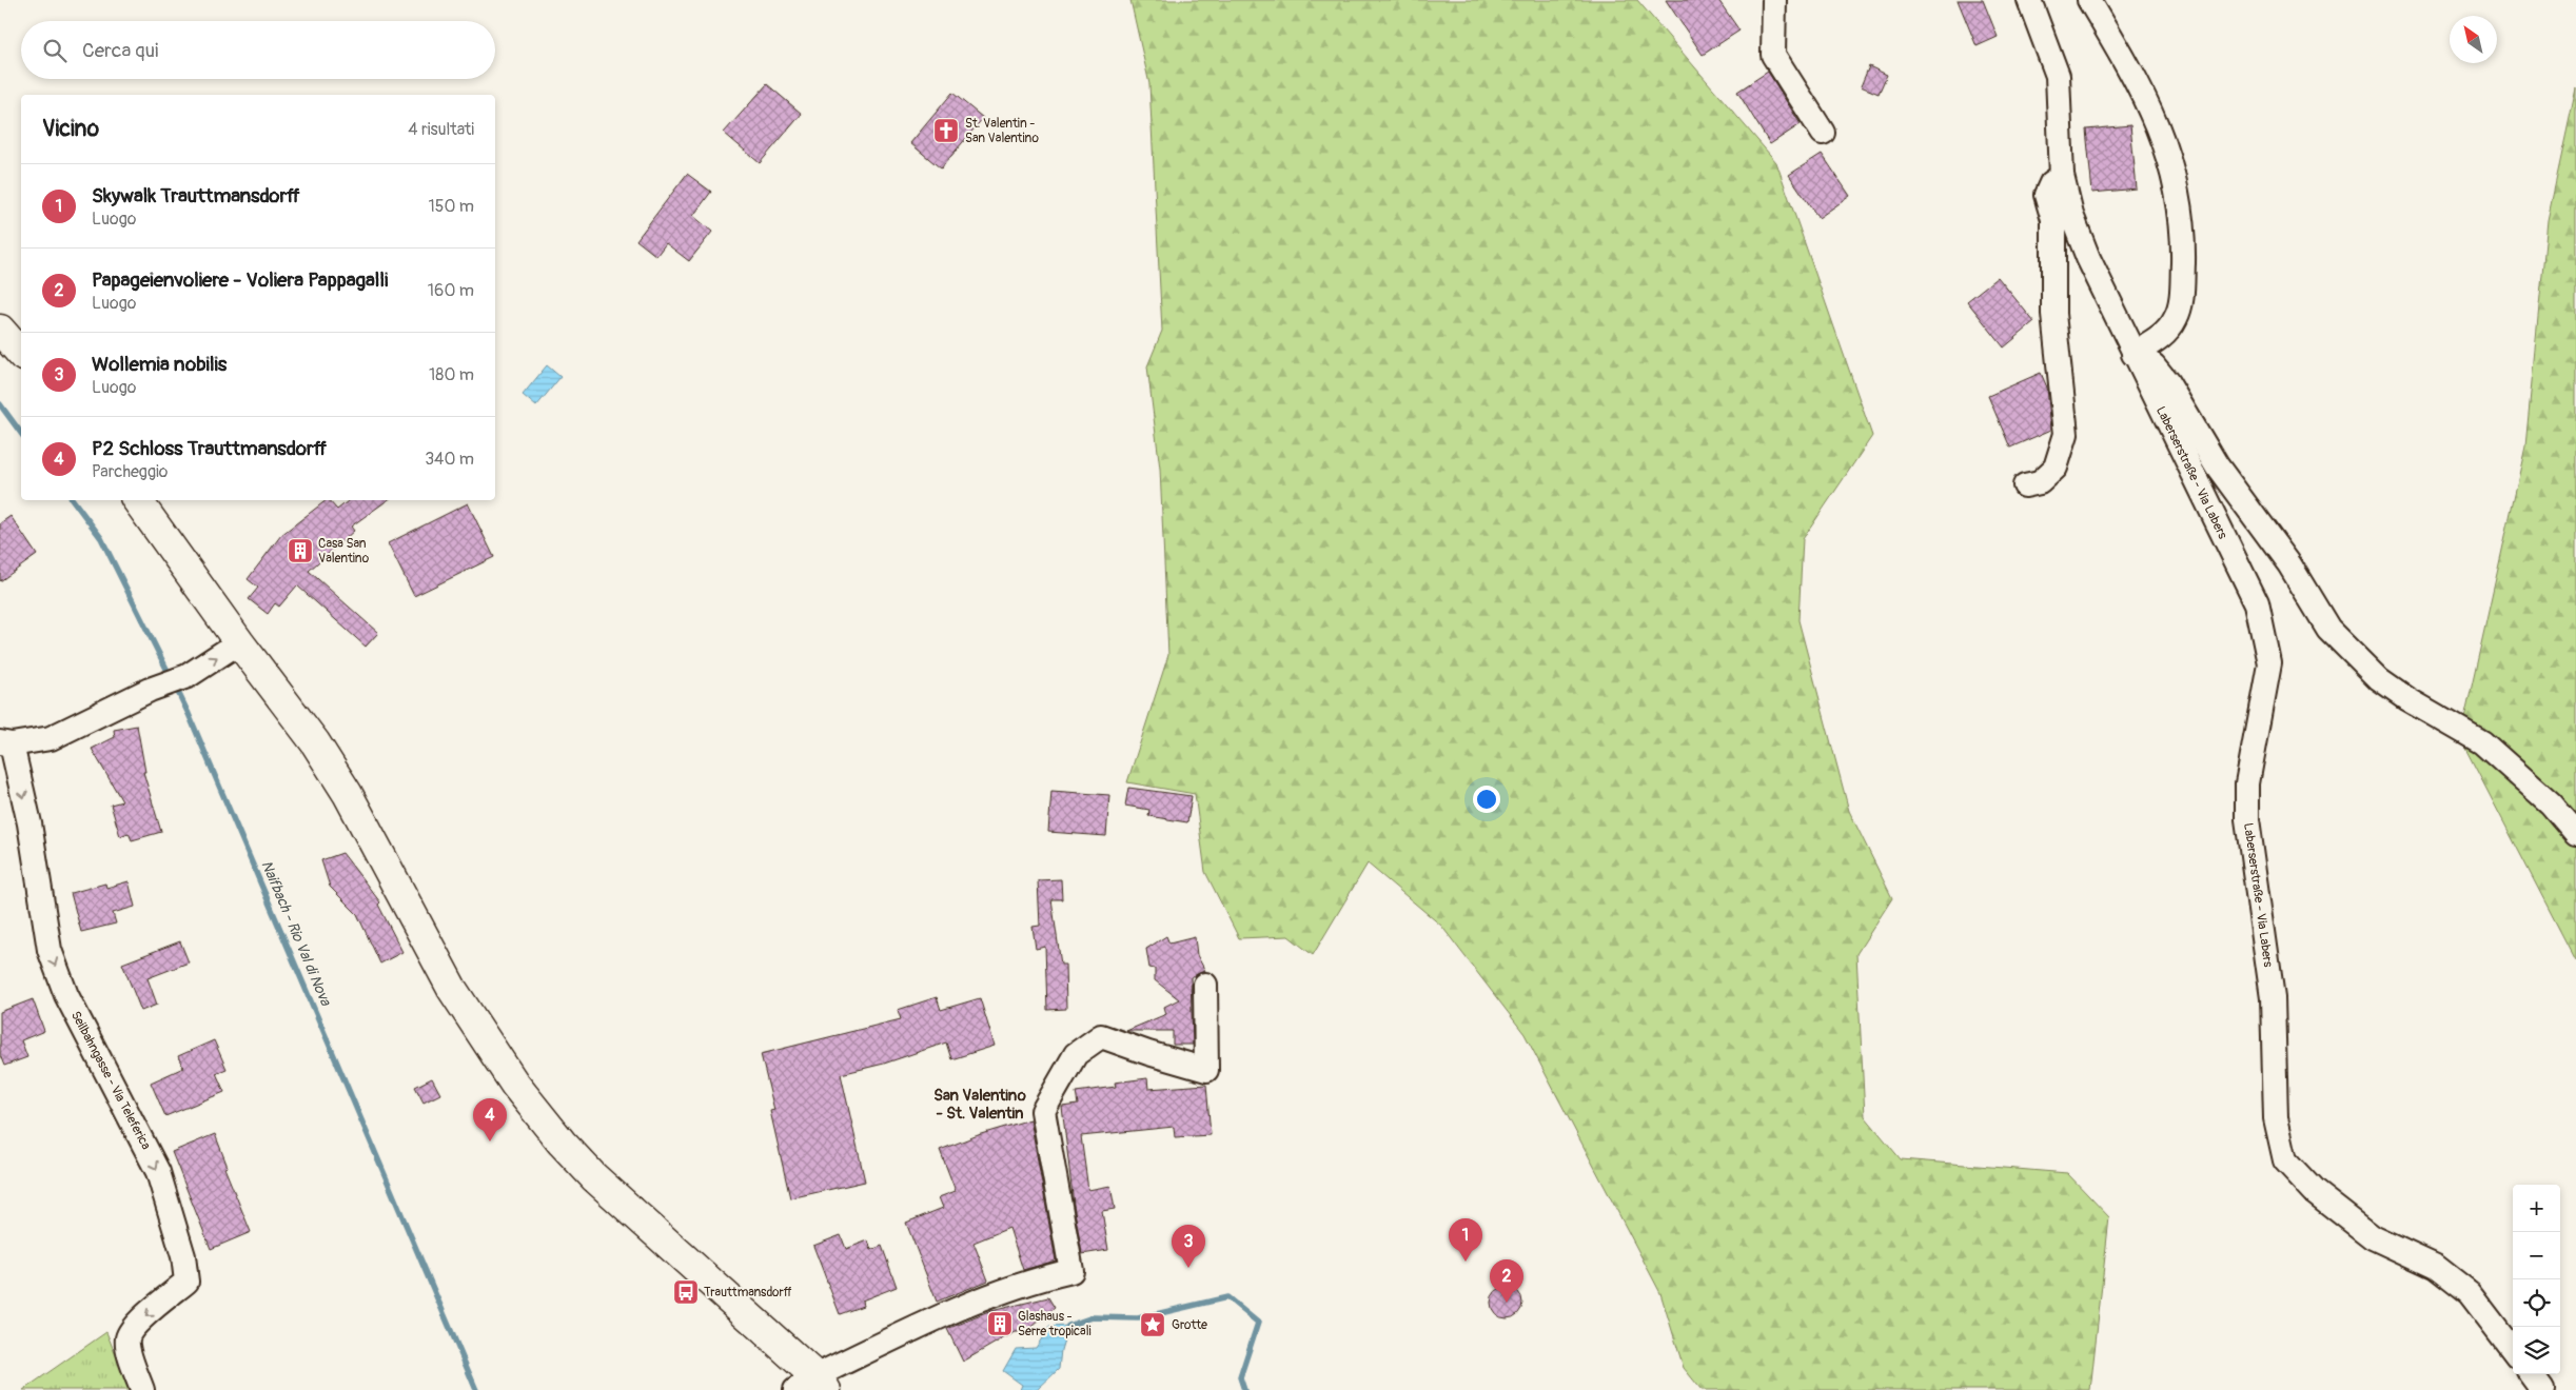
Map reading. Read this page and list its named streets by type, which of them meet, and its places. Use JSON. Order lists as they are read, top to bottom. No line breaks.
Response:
{"streets":{"street":["Laberserstraße - Via Labers","Seilbahngasse - Via Teleferica"]},"one_way":["Seilbahngasse - Via Teleferica"],"districts":["San Valentino - St. Valentin"],"water":["Naifbach - Rio Val di Nova"],"places":{"church":["St. Valentin - San Valentino"],"building":["Casa San Valentino","Glashaus - Serre tropicali"],"bus stop":["Trauttmansdorff"],"place":["Grotte"]},"north":"top left","page":{"search":"Cerca qui","heading":["Vicino","4 risultati"],"list":[{"mark":"1","name":"Skywalk Trauttmansdorff","note":"Luogo","value":"150 m"},{"mark":"2","name":"Papageienvoliere - Voliera Pappagalli","note":"Luogo","value":"160 m"},{"mark":"3","name":"Wollemia nobilis","note":"Luogo","value":"180 m"},{"mark":"4","name":"P2 Schloss Trauttmansdorff","note":"Parcheggio","value":"340 m"}],"pins":["4","1","3","2"],"map_buttons":["+","−"]}}
